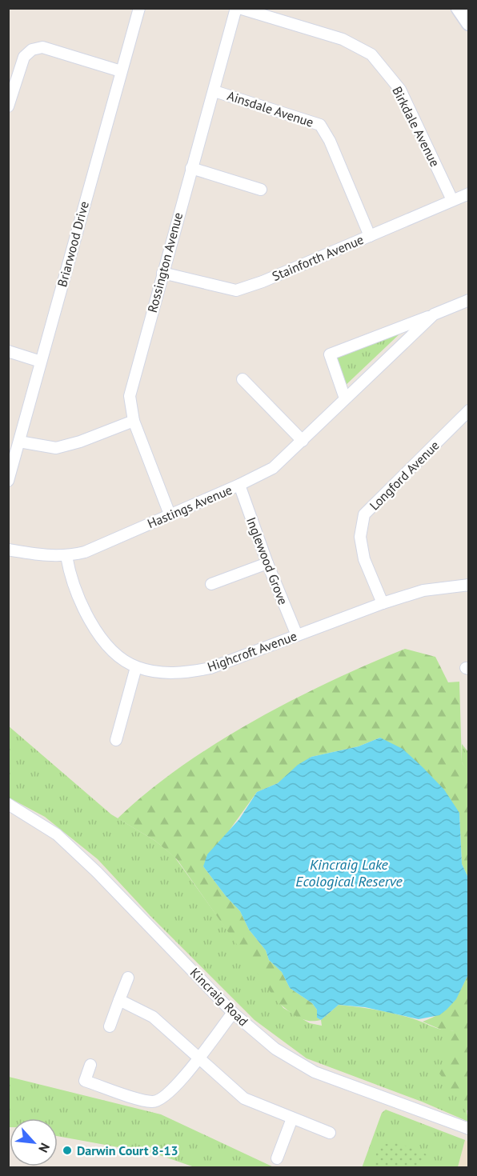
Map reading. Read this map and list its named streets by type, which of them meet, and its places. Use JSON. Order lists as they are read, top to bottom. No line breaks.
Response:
{"streets":{"street":["Ainsdale Avenue","Birkdale Avenue","Briarwood Drive","Stainforth Avenue","Rossington Avenue","Longford Avenue","Hastings Avenue","Inglewood Grove","Highcroft Avenue","Kincraig Road"]},"crossings":[["Ainsdale Avenue","Stainforth Avenue"],["Ainsdale Avenue","Rossington Avenue"],["Birkdale Avenue","Stainforth Avenue"],["Birkdale Avenue","Rossington Avenue"],["Stainforth Avenue","Rossington Avenue"],["Rossington Avenue","Hastings Avenue"],["Longford Avenue","Highcroft Avenue"],["Hastings Avenue","Inglewood Grove"],["Hastings Avenue","Highcroft Avenue"],["Inglewood Grove","Highcroft Avenue"]],"water":["Kincraig Lake Ecological Reserve"],"places":["Darwin Court 8-13"],"north":"bottom right"}
